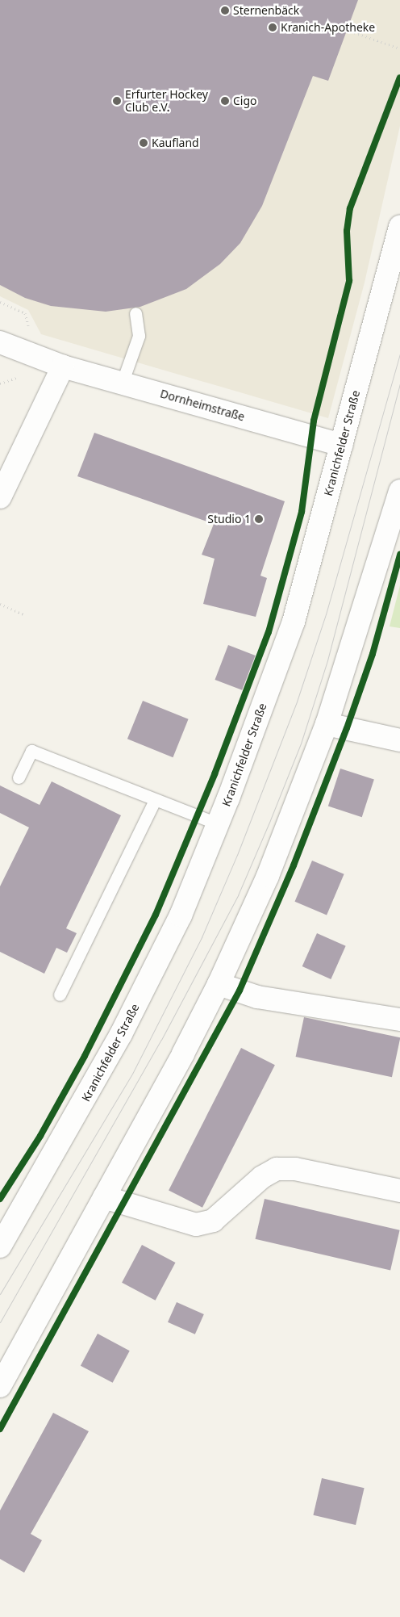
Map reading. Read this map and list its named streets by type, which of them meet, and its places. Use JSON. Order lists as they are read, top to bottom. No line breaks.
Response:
{"streets":{"main road":["Dornheimstraße","Kranichfelder Straße"]},"crossings":[["Dornheimstraße","Kranichfelder Straße"]],"places":["Sternenbäck","Kranich-Apotheke","Erfurter Hockey Club e.V.","Cigo","Kaufland","Studio 1"]}
